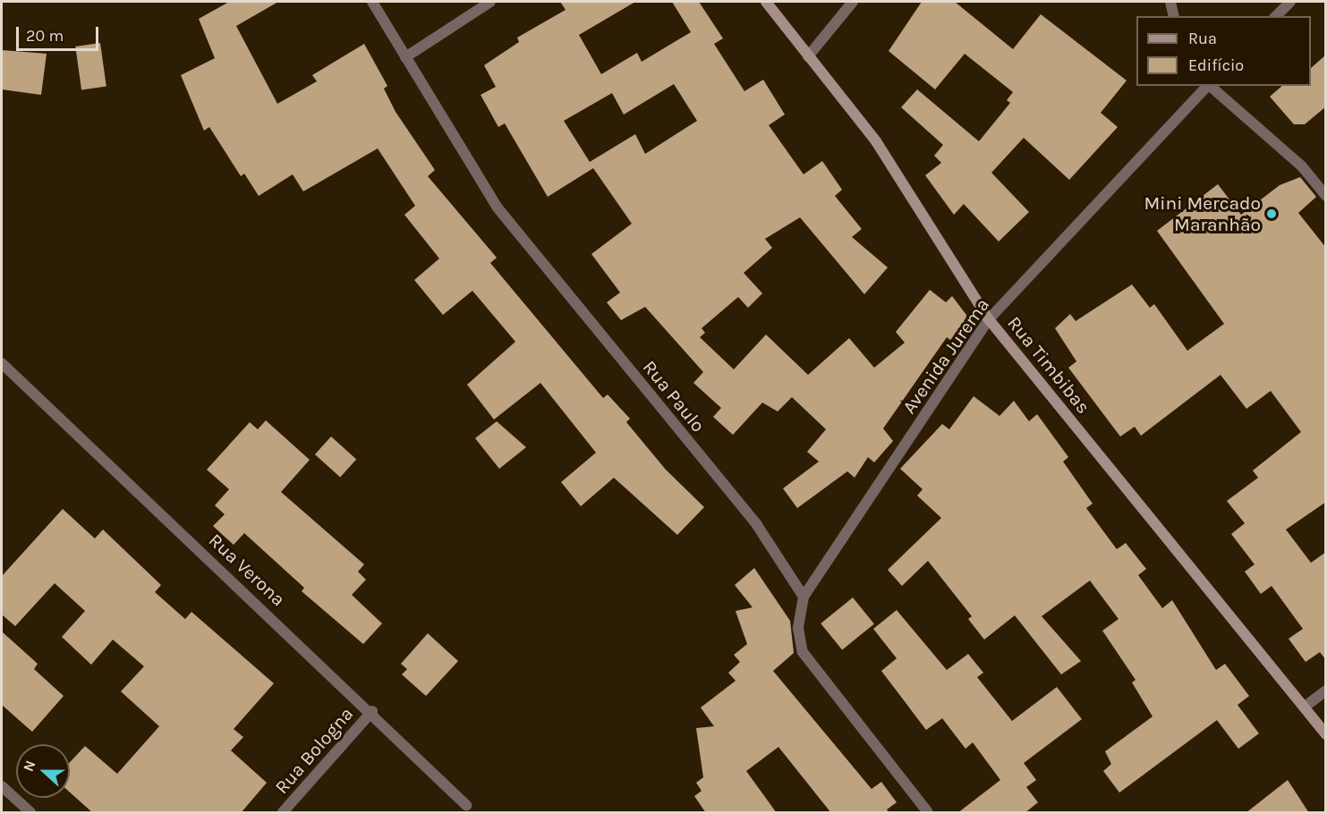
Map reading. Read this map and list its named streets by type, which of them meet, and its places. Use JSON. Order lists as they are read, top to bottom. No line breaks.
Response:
{"streets":{"main road":["Rua Timbibas"],"street":["Avenida Jurema","Rua Paulo","Rua Verona","Rua Bologna"]},"crossings":[["Avenida Jurema","Rua Timbibas"],["Avenida Jurema","Rua Paulo"],["Rua Verona","Rua Bologna"]],"places":["Mini Mercado Maranhão"],"legend":["Rua","Edifício"],"scale_bar":"20 m","north":"left"}
